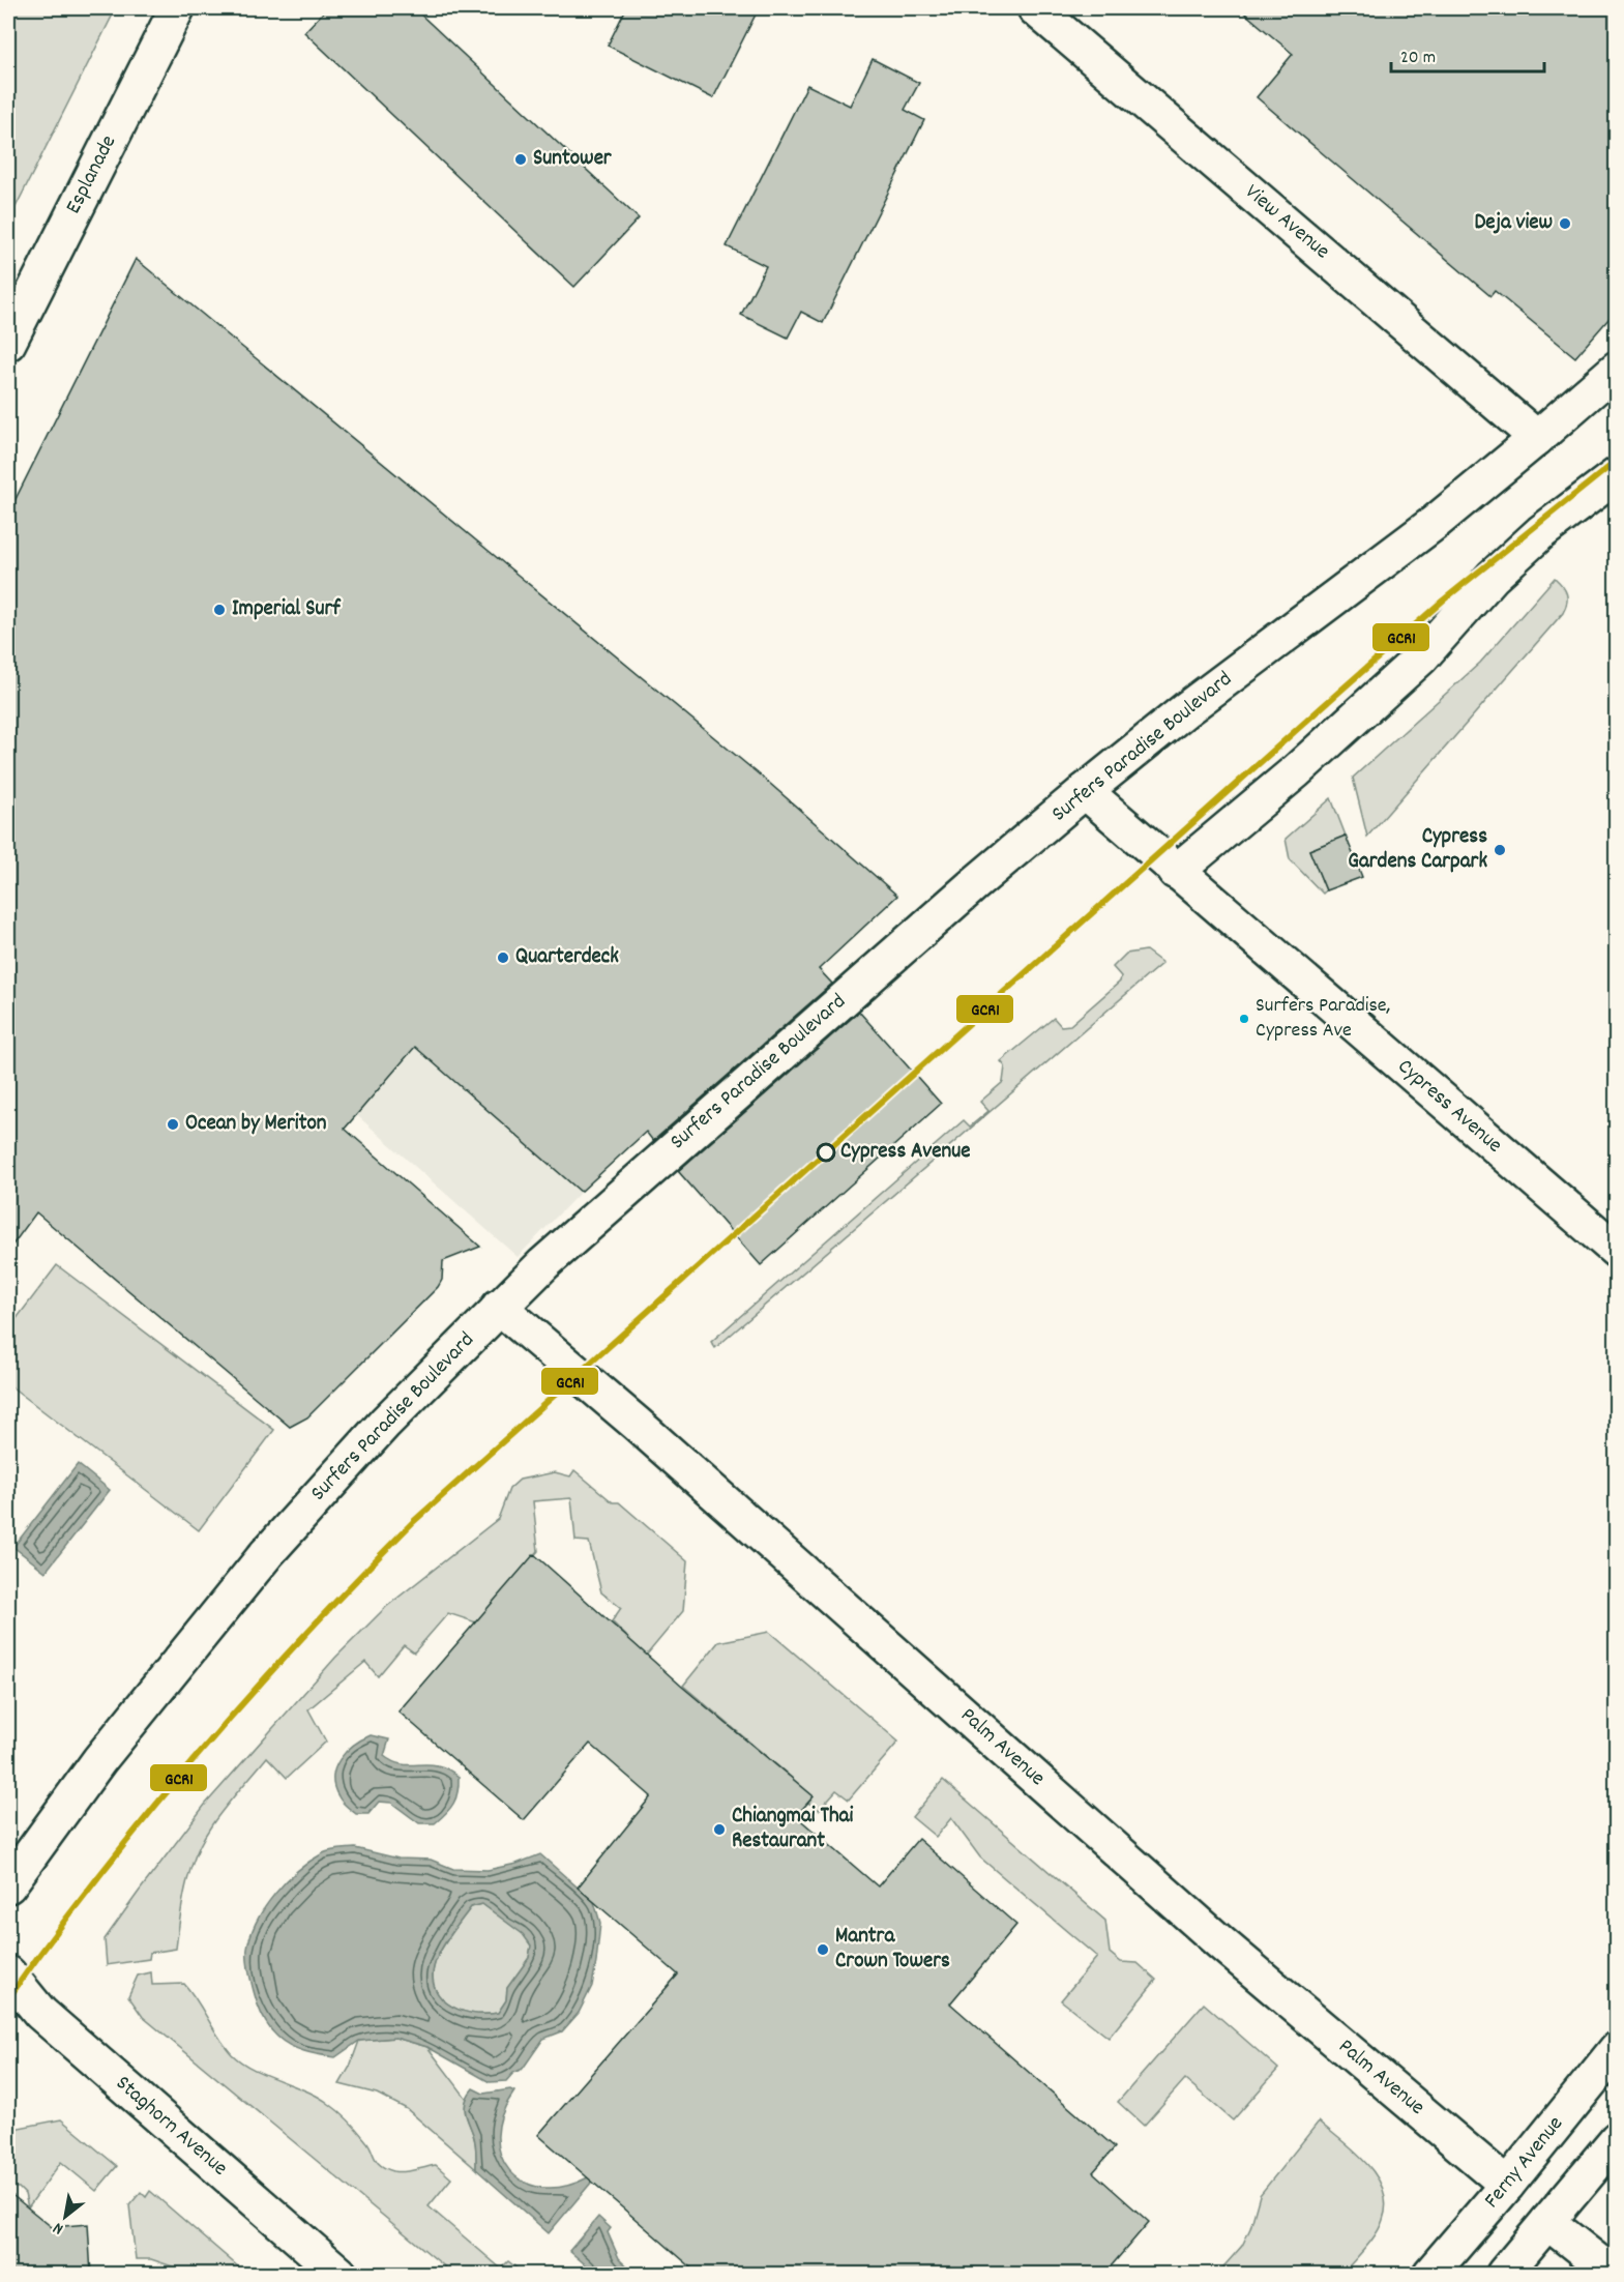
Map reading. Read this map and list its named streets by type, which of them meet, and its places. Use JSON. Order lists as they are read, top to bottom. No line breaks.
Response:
{"streets":{"main road":["Esplanade","View Avenue","Surfers Paradise Boulevard","Cypress Avenue","Palm Avenue","Staghorn Avenue","Ferny Avenue"]},"crossings":[["View Avenue","Surfers Paradise Boulevard"],["Surfers Paradise Boulevard","Cypress Avenue"],["Surfers Paradise Boulevard","Palm Avenue"],["Palm Avenue","Ferny Avenue"]],"places":["Suntower","Deja view","Imperial Surf","Cypress Gardens Carpark","Quarterdeck","Surfers Paradise, Cypress Ave","Ocean by Meriton","Cypress Avenue","Chiangmai Thai Restaurant","Mantra Crown Towers"],"lines":["transit line GCR1"],"scale_bar":"20 m","north":"bottom left"}
